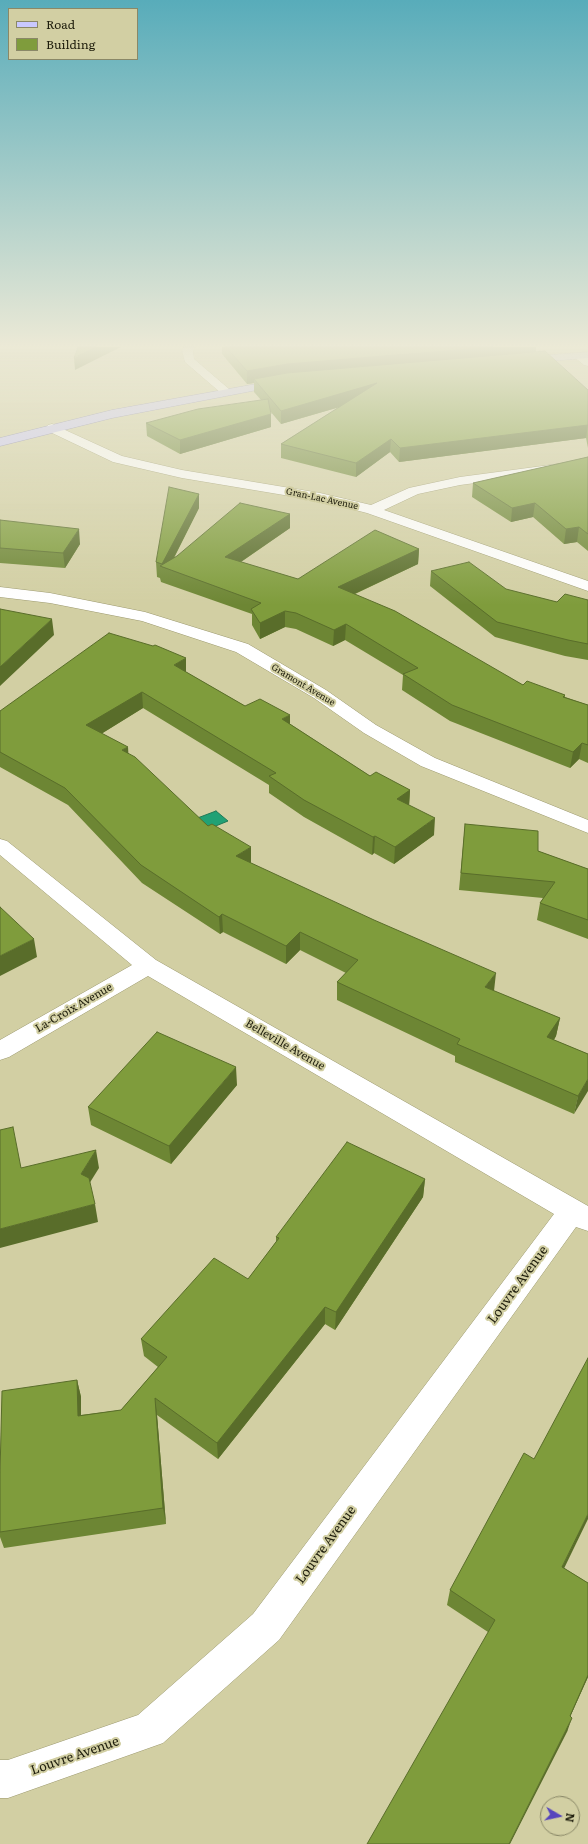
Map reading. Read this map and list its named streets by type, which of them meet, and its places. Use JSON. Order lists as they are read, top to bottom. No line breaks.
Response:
{"streets":{"street":["Gran-Lac Avenue","Gramont Avenue","La-Croix Avenue","Belleville Avenue","Louvre Avenue"]},"crossings":[["La-Croix Avenue","Belleville Avenue"],["Belleville Avenue","Louvre Avenue"]],"legend":["Road","Building"],"north":"right"}
